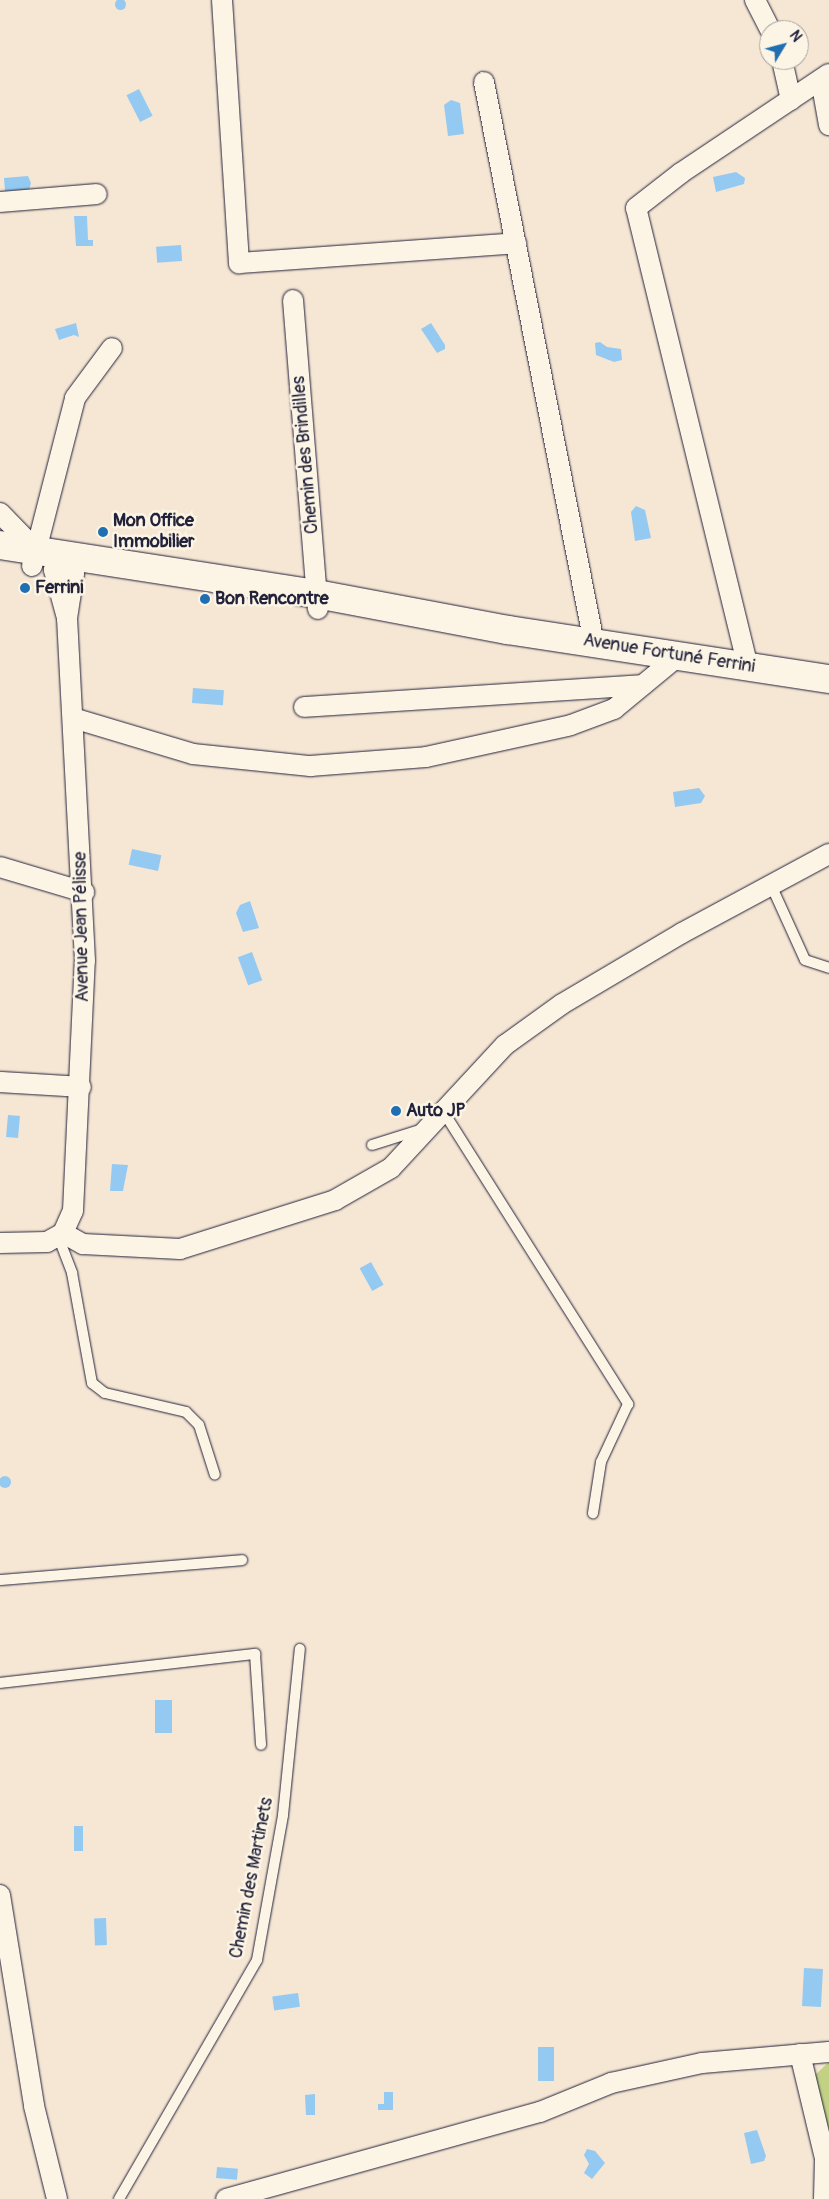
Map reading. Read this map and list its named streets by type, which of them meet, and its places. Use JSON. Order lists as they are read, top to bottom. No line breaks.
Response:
{"streets":{"main road":["Avenue Fortuné Ferrini"],"street":["Chemin des Brindilles","Avenue Jean Pélisse"],"lane":["Chemin des Martinets"]},"crossings":[["Chemin des Brindilles","Avenue Fortuné Ferrini"],["Avenue Fortuné Ferrini","Avenue Jean Pélisse"]],"places":["Mon Office Immobilier","Ferrini","Bon Rencontre","Auto JP"],"north":"top right"}
